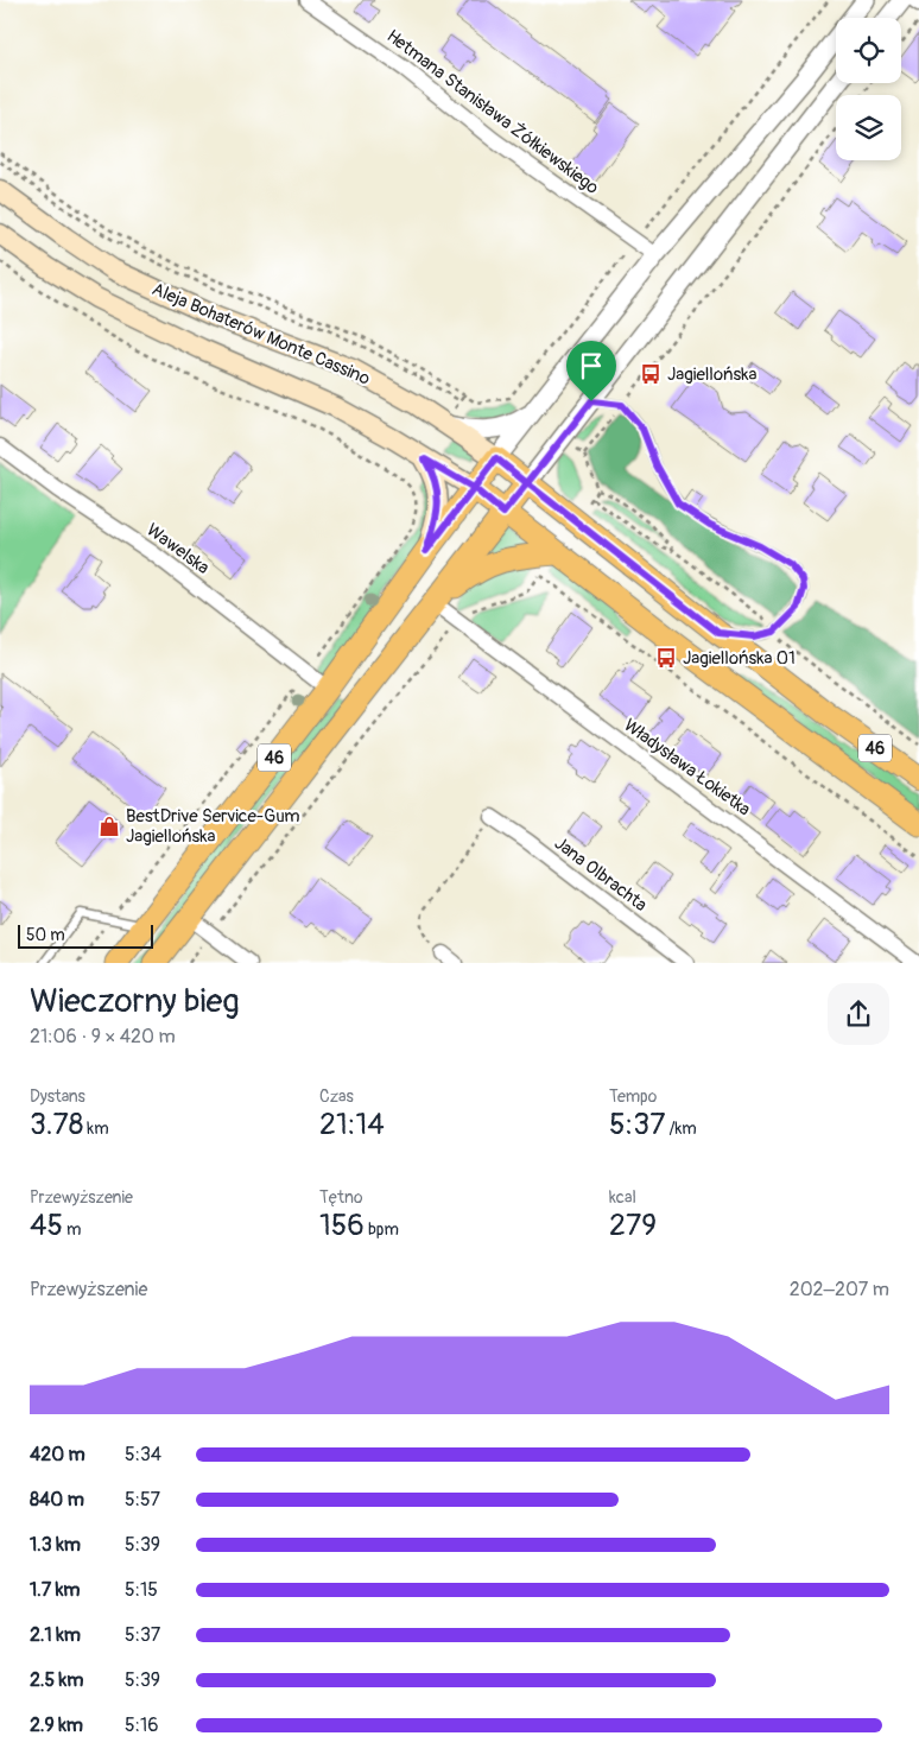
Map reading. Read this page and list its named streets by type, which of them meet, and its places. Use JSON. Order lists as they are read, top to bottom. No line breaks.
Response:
{"streets":{"main road":["Aleja Bohaterów Monte Cassino","46"],"street":["Hetmana Stanisława Żółkiewskiego","Wawelska","Władysława Łokietka","Jana Olbrachta"]},"crossings":[["Aleja Bohaterów Monte Cassino","46"],["Wawelska","46"],["46","Władysława Łokietka"]],"places":{"bus stop":["Jagiellońska","Jagiellońska 01"],"shop":["BestDrive Service-Gum Jagiellońska"]},"scale_bar":"50 m","page":{"scale":"50 m","heading":["Wieczorny bieg","21:06 · 9 × 420 m"],"stats":[["Dystans","3.78 km"],["Czas","21:14"],["Tempo","5:37 /km"],["Przewyższenie","45 m"],["Tętno","156 bpm"],["kcal","279"]],"chart":["Przewyższenie","202–207 m"],"list":[{"name":"420 m","note":"5:34"},{"name":"840 m","note":"5:57"},{"name":"1.3 km","note":"5:39"},{"name":"1.7 km","note":"5:15"},{"name":"2.1 km","note":"5:37"},{"name":"2.5 km","note":"5:39"},{"name":"2.9 km","note":"5:16"}]}}
